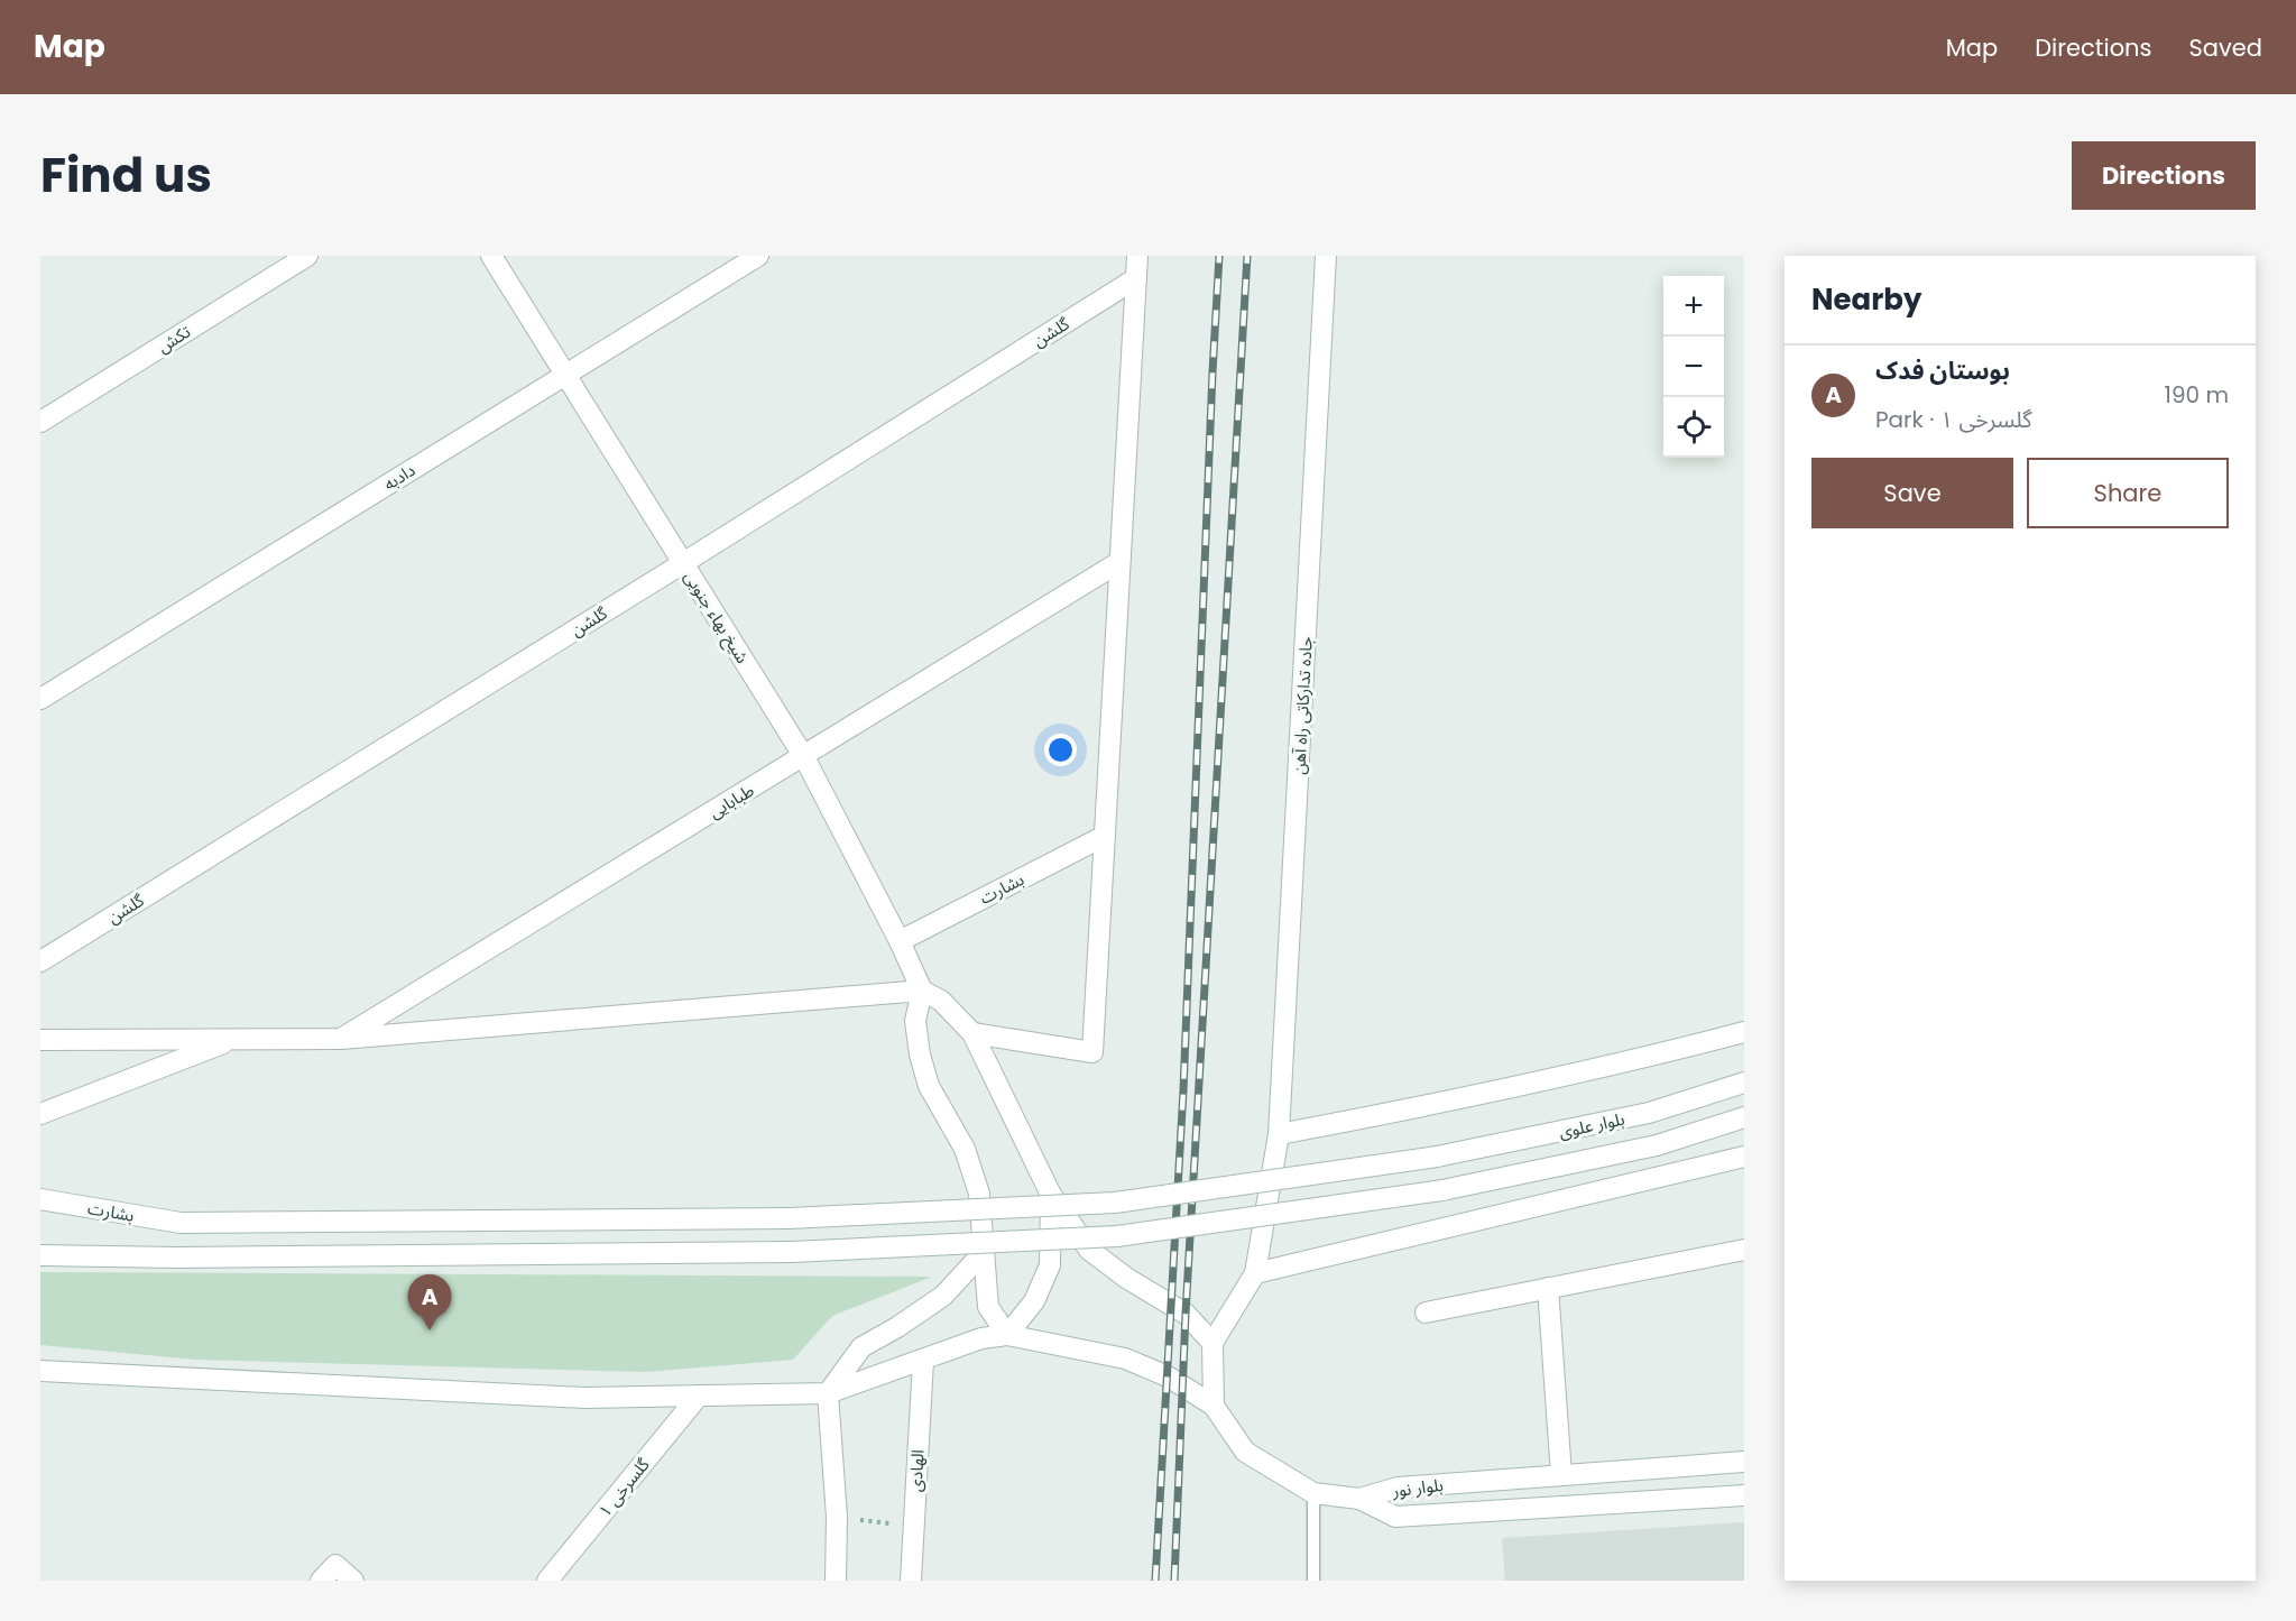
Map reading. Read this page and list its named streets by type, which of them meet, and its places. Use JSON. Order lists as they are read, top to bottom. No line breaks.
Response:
{"streets":{"street":["گلشن","تکش","دادبه","شیخ بهاء جنوبی","جاده تدارکاتی راه آهن","طبابایی","بشارت","بلوار علوی","الهادی","گلسرخی ۱","بلوار نور"]},"crossings":[["گلشن","شیخ بهاء جنوبی"],["دادبه","شیخ بهاء جنوبی"],["شیخ بهاء جنوبی","طبابایی"],["شیخ بهاء جنوبی","بشارت"],["بشارت","بلوار علوی"]],"page":{"header":"Map","nav":["Map","Directions","Saved"],"title":"Find us","buttons":["Directions",["Save","Share"]],"heading":"Nearby","map_buttons":["+","−"],"list":[{"mark":"A","name":"بوستان فدک","note":"Park · گلسرخی ۱","value":"190 m"}],"pins":"A"}}
